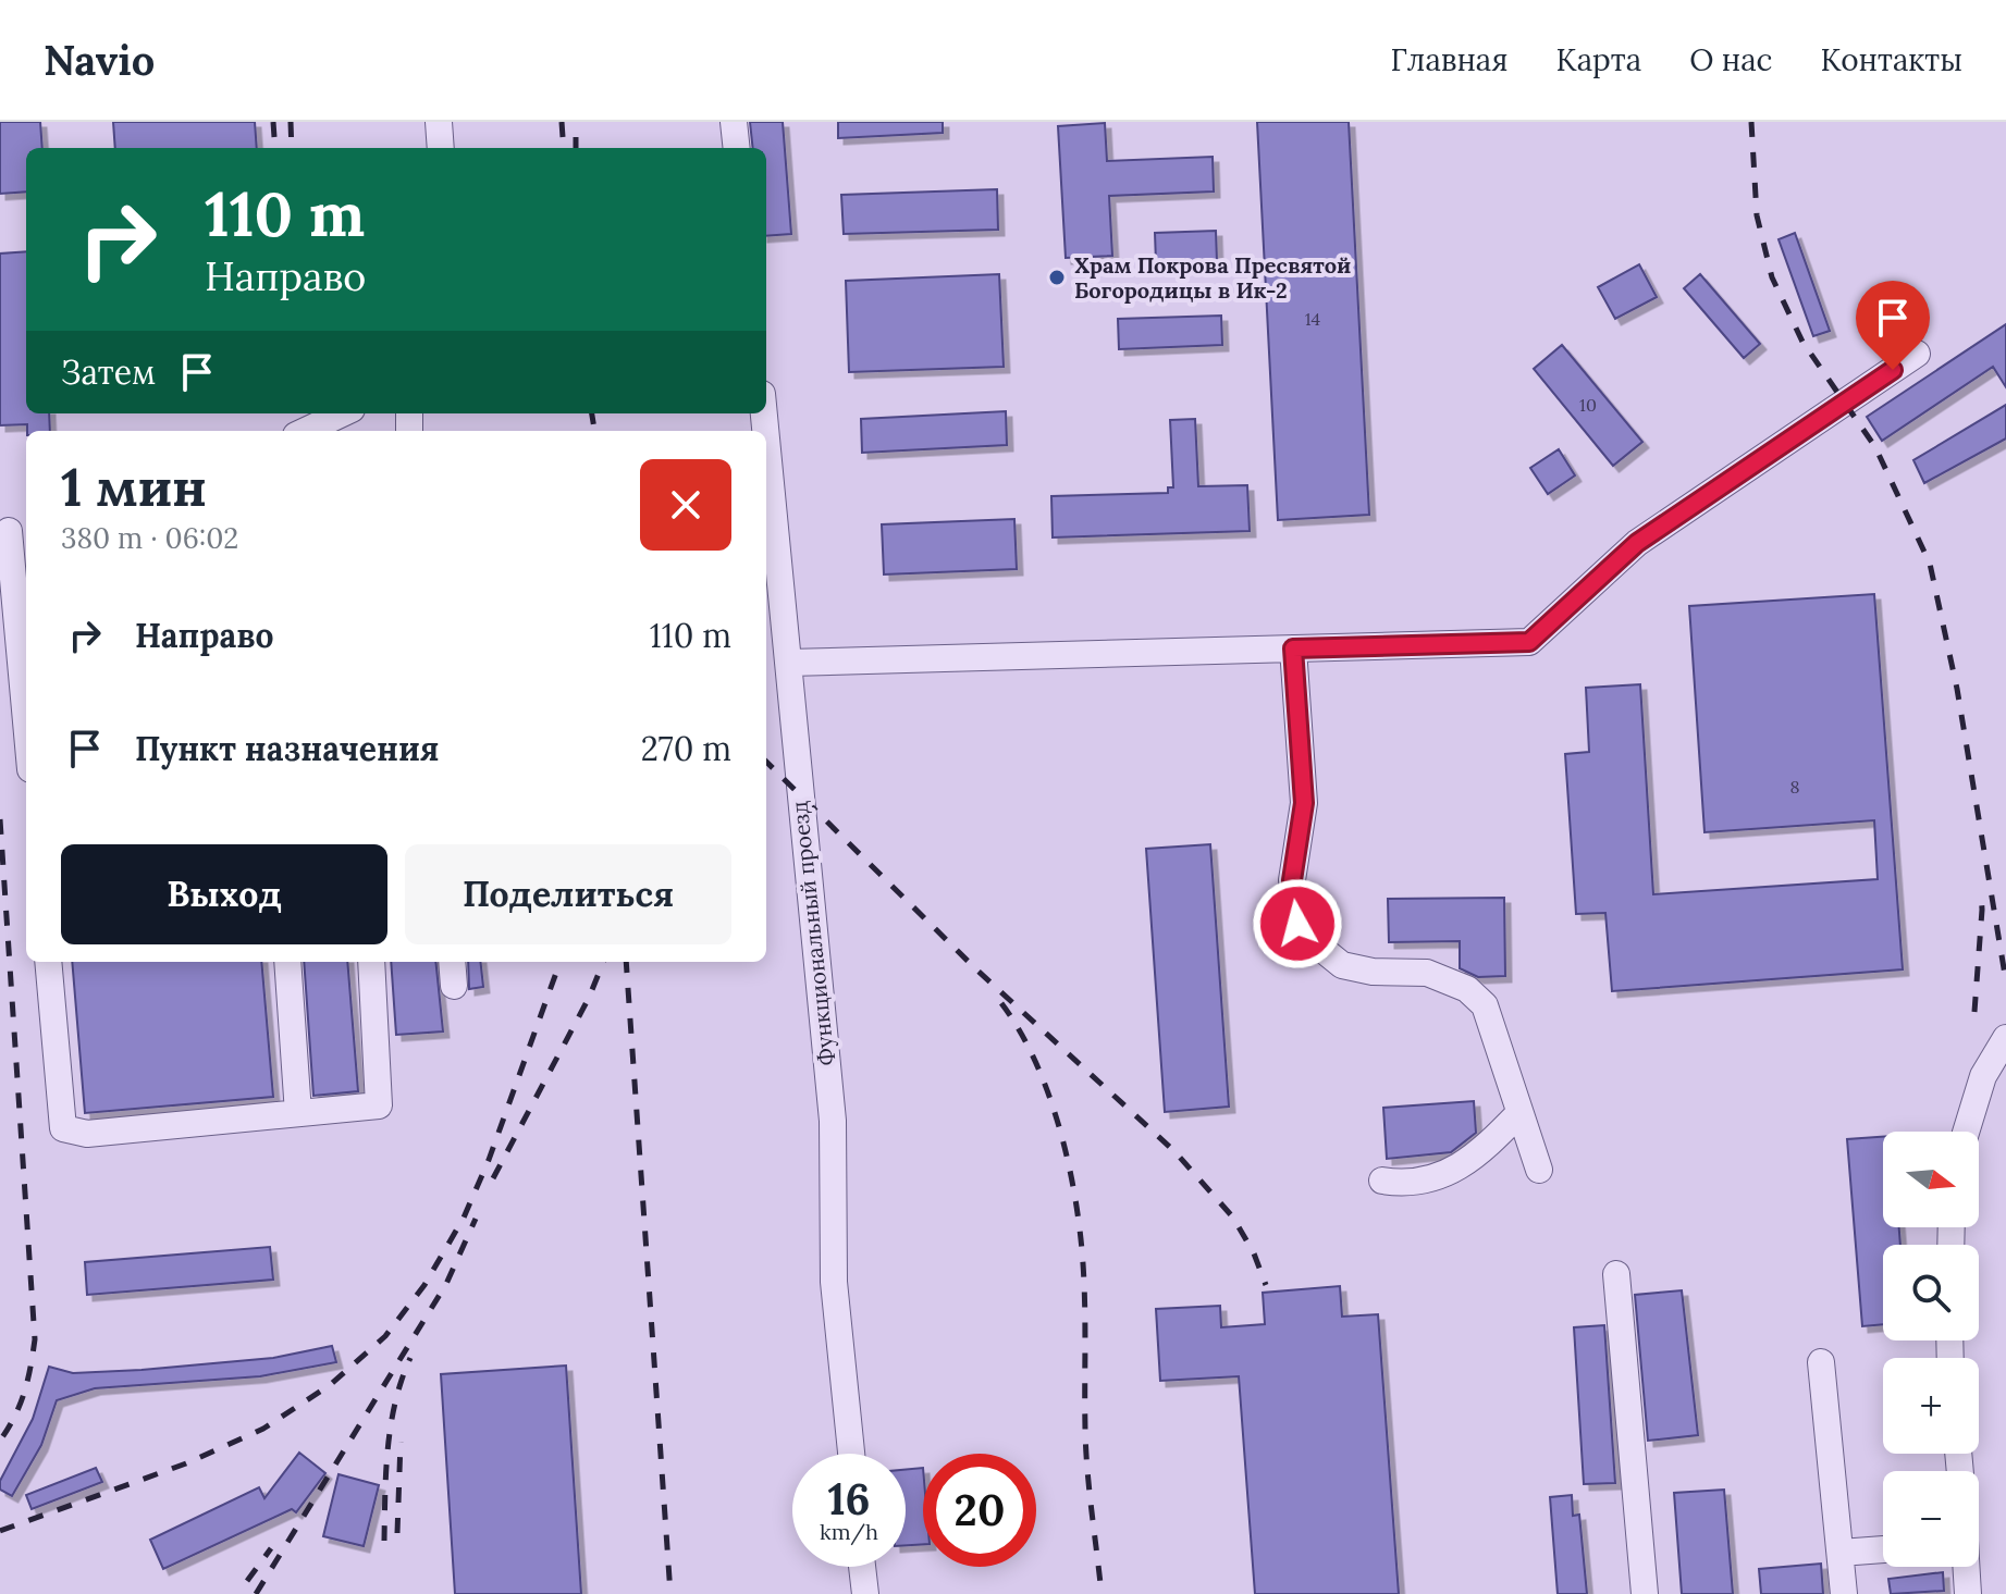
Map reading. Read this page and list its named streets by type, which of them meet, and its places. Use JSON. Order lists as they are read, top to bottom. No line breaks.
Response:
{"streets":{"street":["Функциональный проезд"]},"places":["Храм Покрова Пресвятой Богородицы в Ик-2"],"house_numbers":["14","10","8"],"north":"right","page":{"header":"Navio","nav":["Главная","Карта","О нас","Контакты"],"turn":["110 m","Направо"],"then":"Затем","heading":["1 мин","380 m · 06:02"],"list":[{"name":"Направо","value":"110 m"},{"name":"Пункт назначения","value":"270 m"}],"buttons":["Выход","Поделиться"],"map_buttons":["+","−"],"speed":"16 km/h","limit":"20"}}
